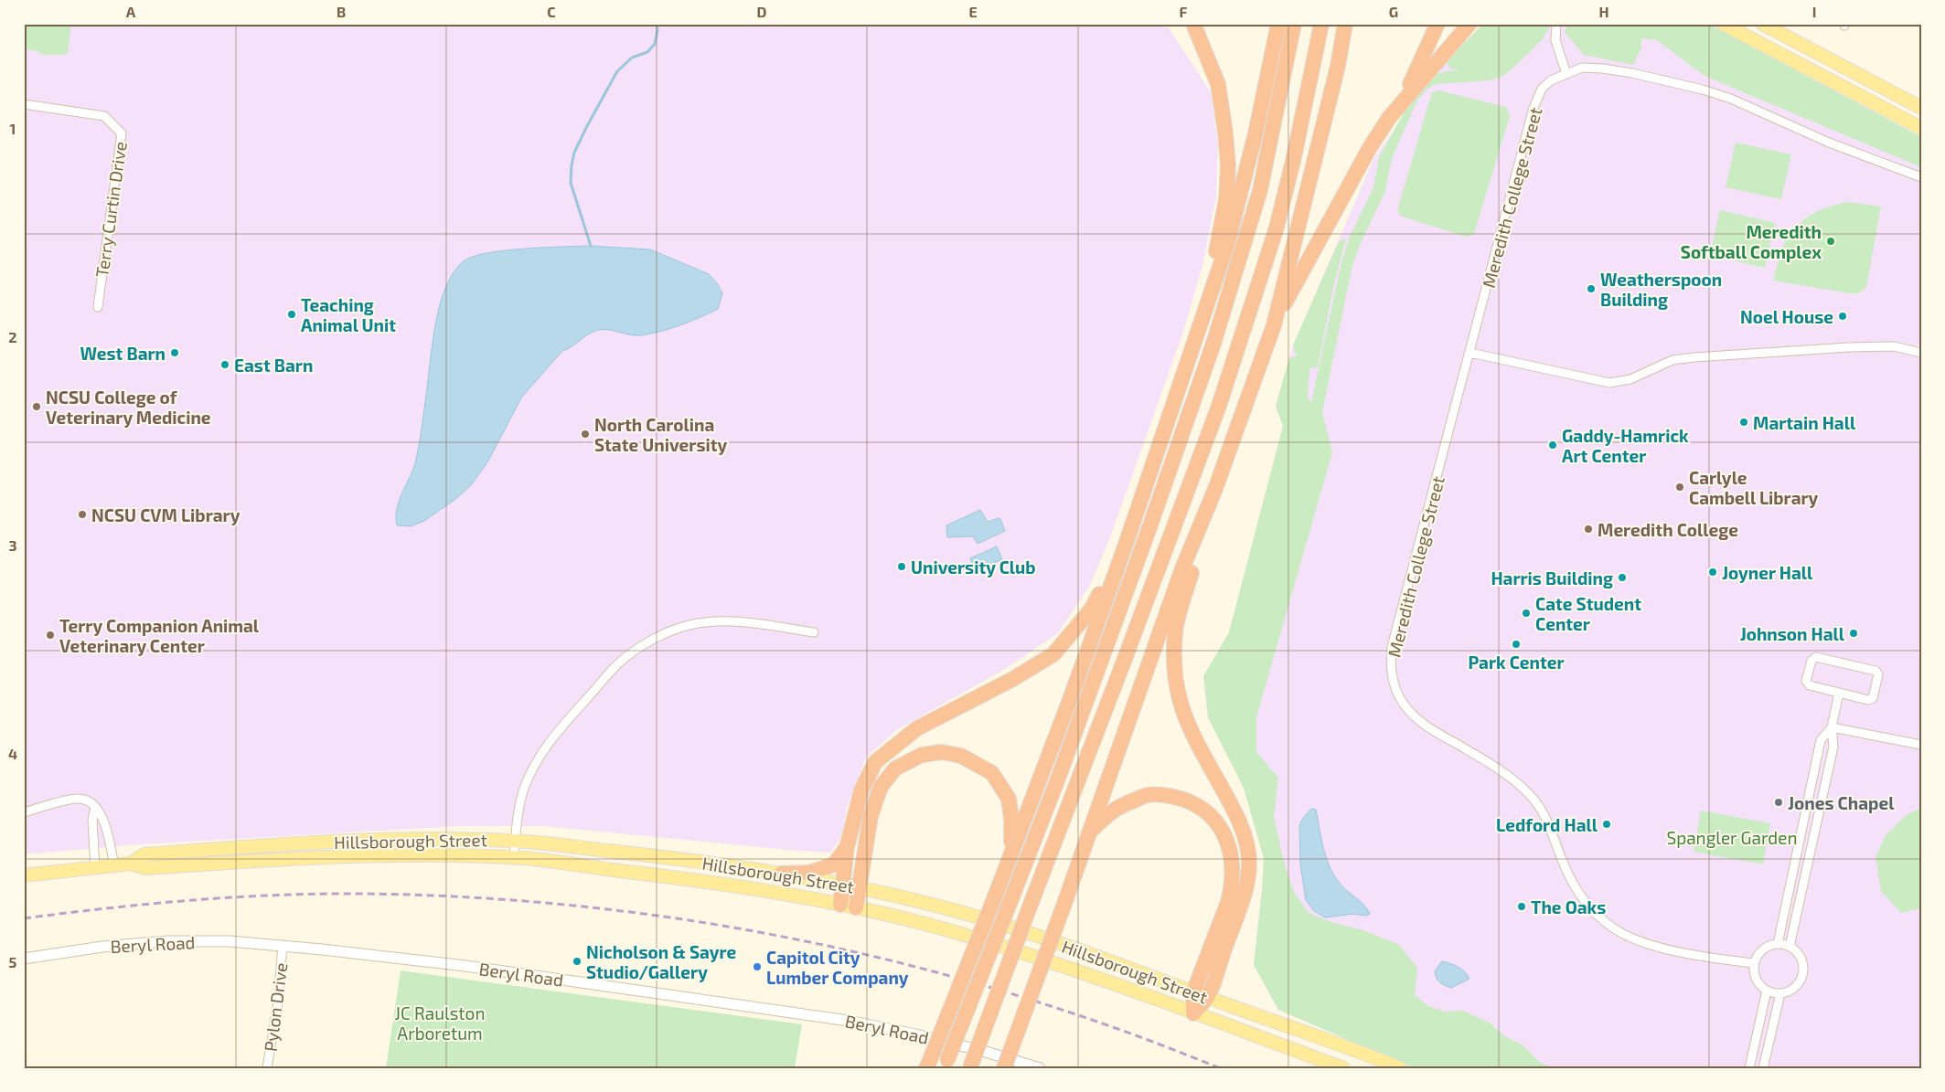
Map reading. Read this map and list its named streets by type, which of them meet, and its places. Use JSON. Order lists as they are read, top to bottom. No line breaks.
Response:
{"streets":{"main road":["Hillsborough Street"],"street":["Meredith College Street","Terry Curtin Drive","Beryl Road","Pylon Drive"]},"crossings":[["Beryl Road","Pylon Drive"]],"parks":["Spangler Garden","JC Raulston Arboretum"],"places":["Meredith Softball Complex","Weatherspoon Building","Teaching Animal Unit","Noel House","West Barn","East Barn","NCSU College of Veterinary Medicine","Martain Hall","North Carolina State University","Gaddy-Hamrick Art Center","Carlyle Cambell Library","NCSU CVM Library","Meredith College","University Club","Joyner Hall","Harris Building","Cate Student Center","Johnson Hall","Terry Companion Animal Veterinary Center","Park Center","Jones Chapel","Ledford Hall","The Oaks","Nicholson & Sayre Studio/Gallery","Capitol City Lumber Company"],"grid":{"columns":["A","B","C","D","E","F","G","H","I"],"rows":["1","2","3","4","5"]}}
